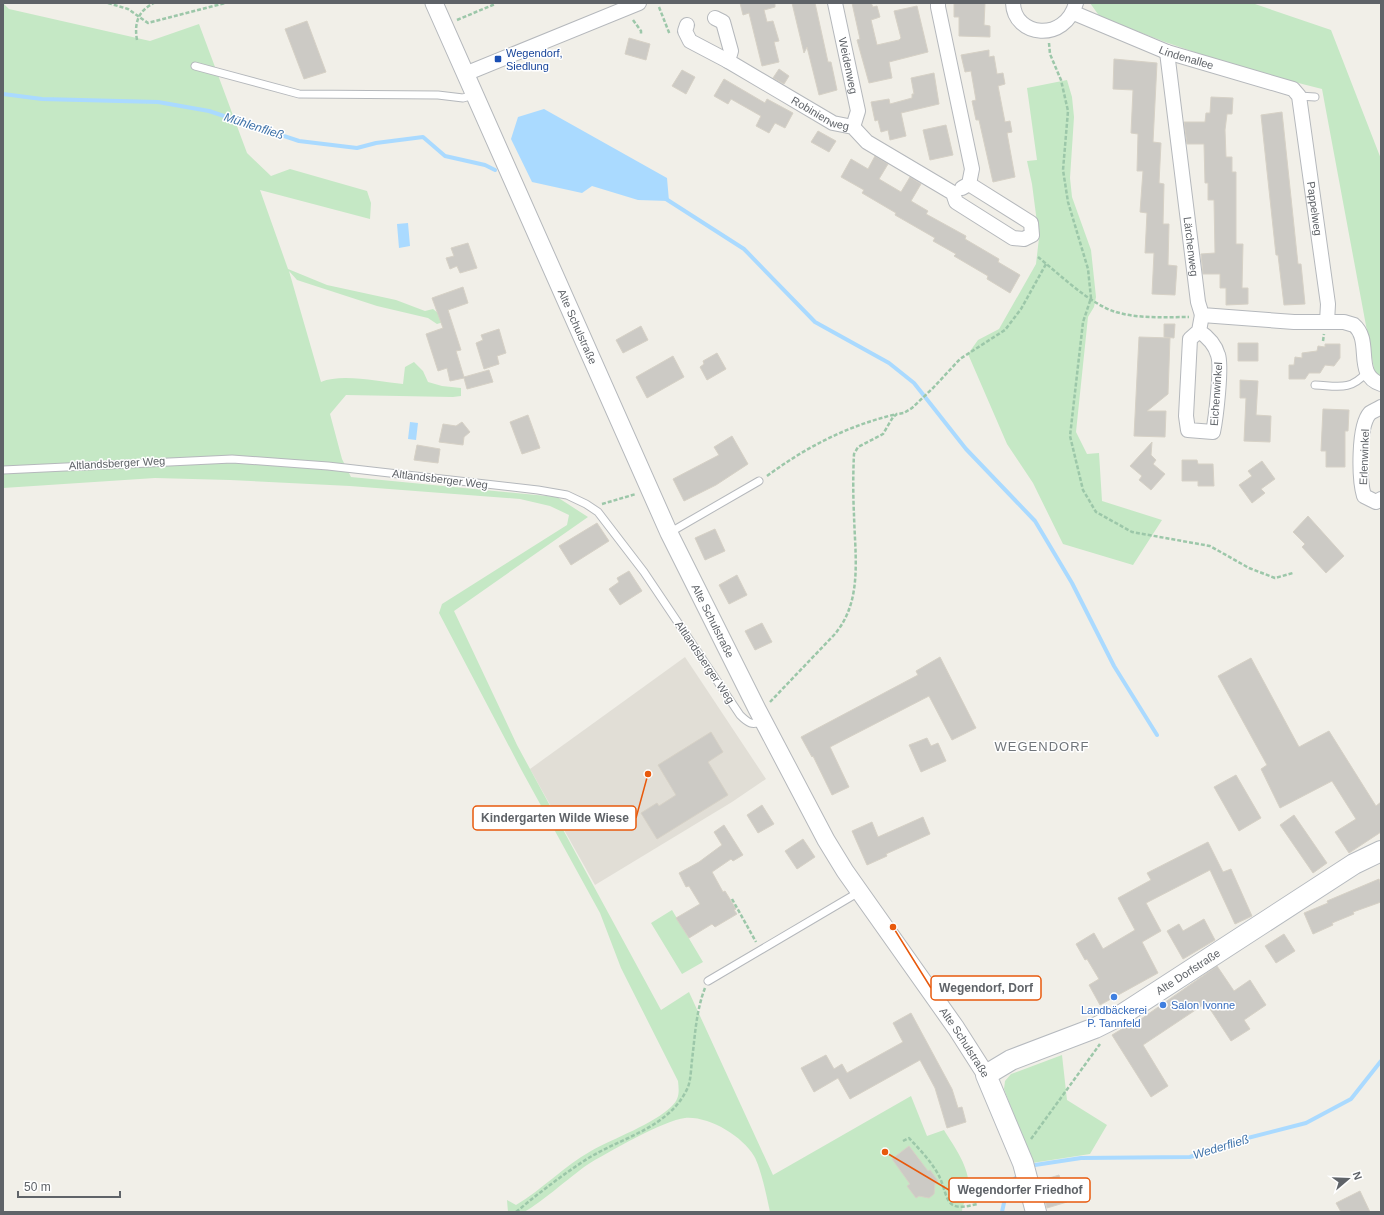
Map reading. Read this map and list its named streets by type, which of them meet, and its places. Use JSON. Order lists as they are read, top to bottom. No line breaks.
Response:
{"streets":{"main road":["Alte Schulstraße","Alte Dorfstraße"],"street":["Lindenallee","Weidenweg","Robinienweg","Pappelweg","Lärchenweg","Eichenwinkel","Erlenwinkel"],"lane":["Altlandsberger Weg"]},"crossings":[["Lindenallee","Pappelweg"],["Lindenallee","Lärchenweg"],["Weidenweg","Robinienweg"],["Lärchenweg","Eichenwinkel"],["Alte Schulstraße","Altlandsberger Weg"],["Alte Schulstraße","Alte Dorfstraße"]],"districts":["WEGENDORF"],"water":["Mühlenfließ","Wederfließ"],"places":{"transit":["Wegendorf, Siedlung"],"other":["Kindergarten Wilde Wiese","Wegendorf, Dorf","Landbäckerei P. Tannfeld","Salon Ivonne","Wegendorfer Friedhof"]},"scale_bar":"50 m","north":"right"}
